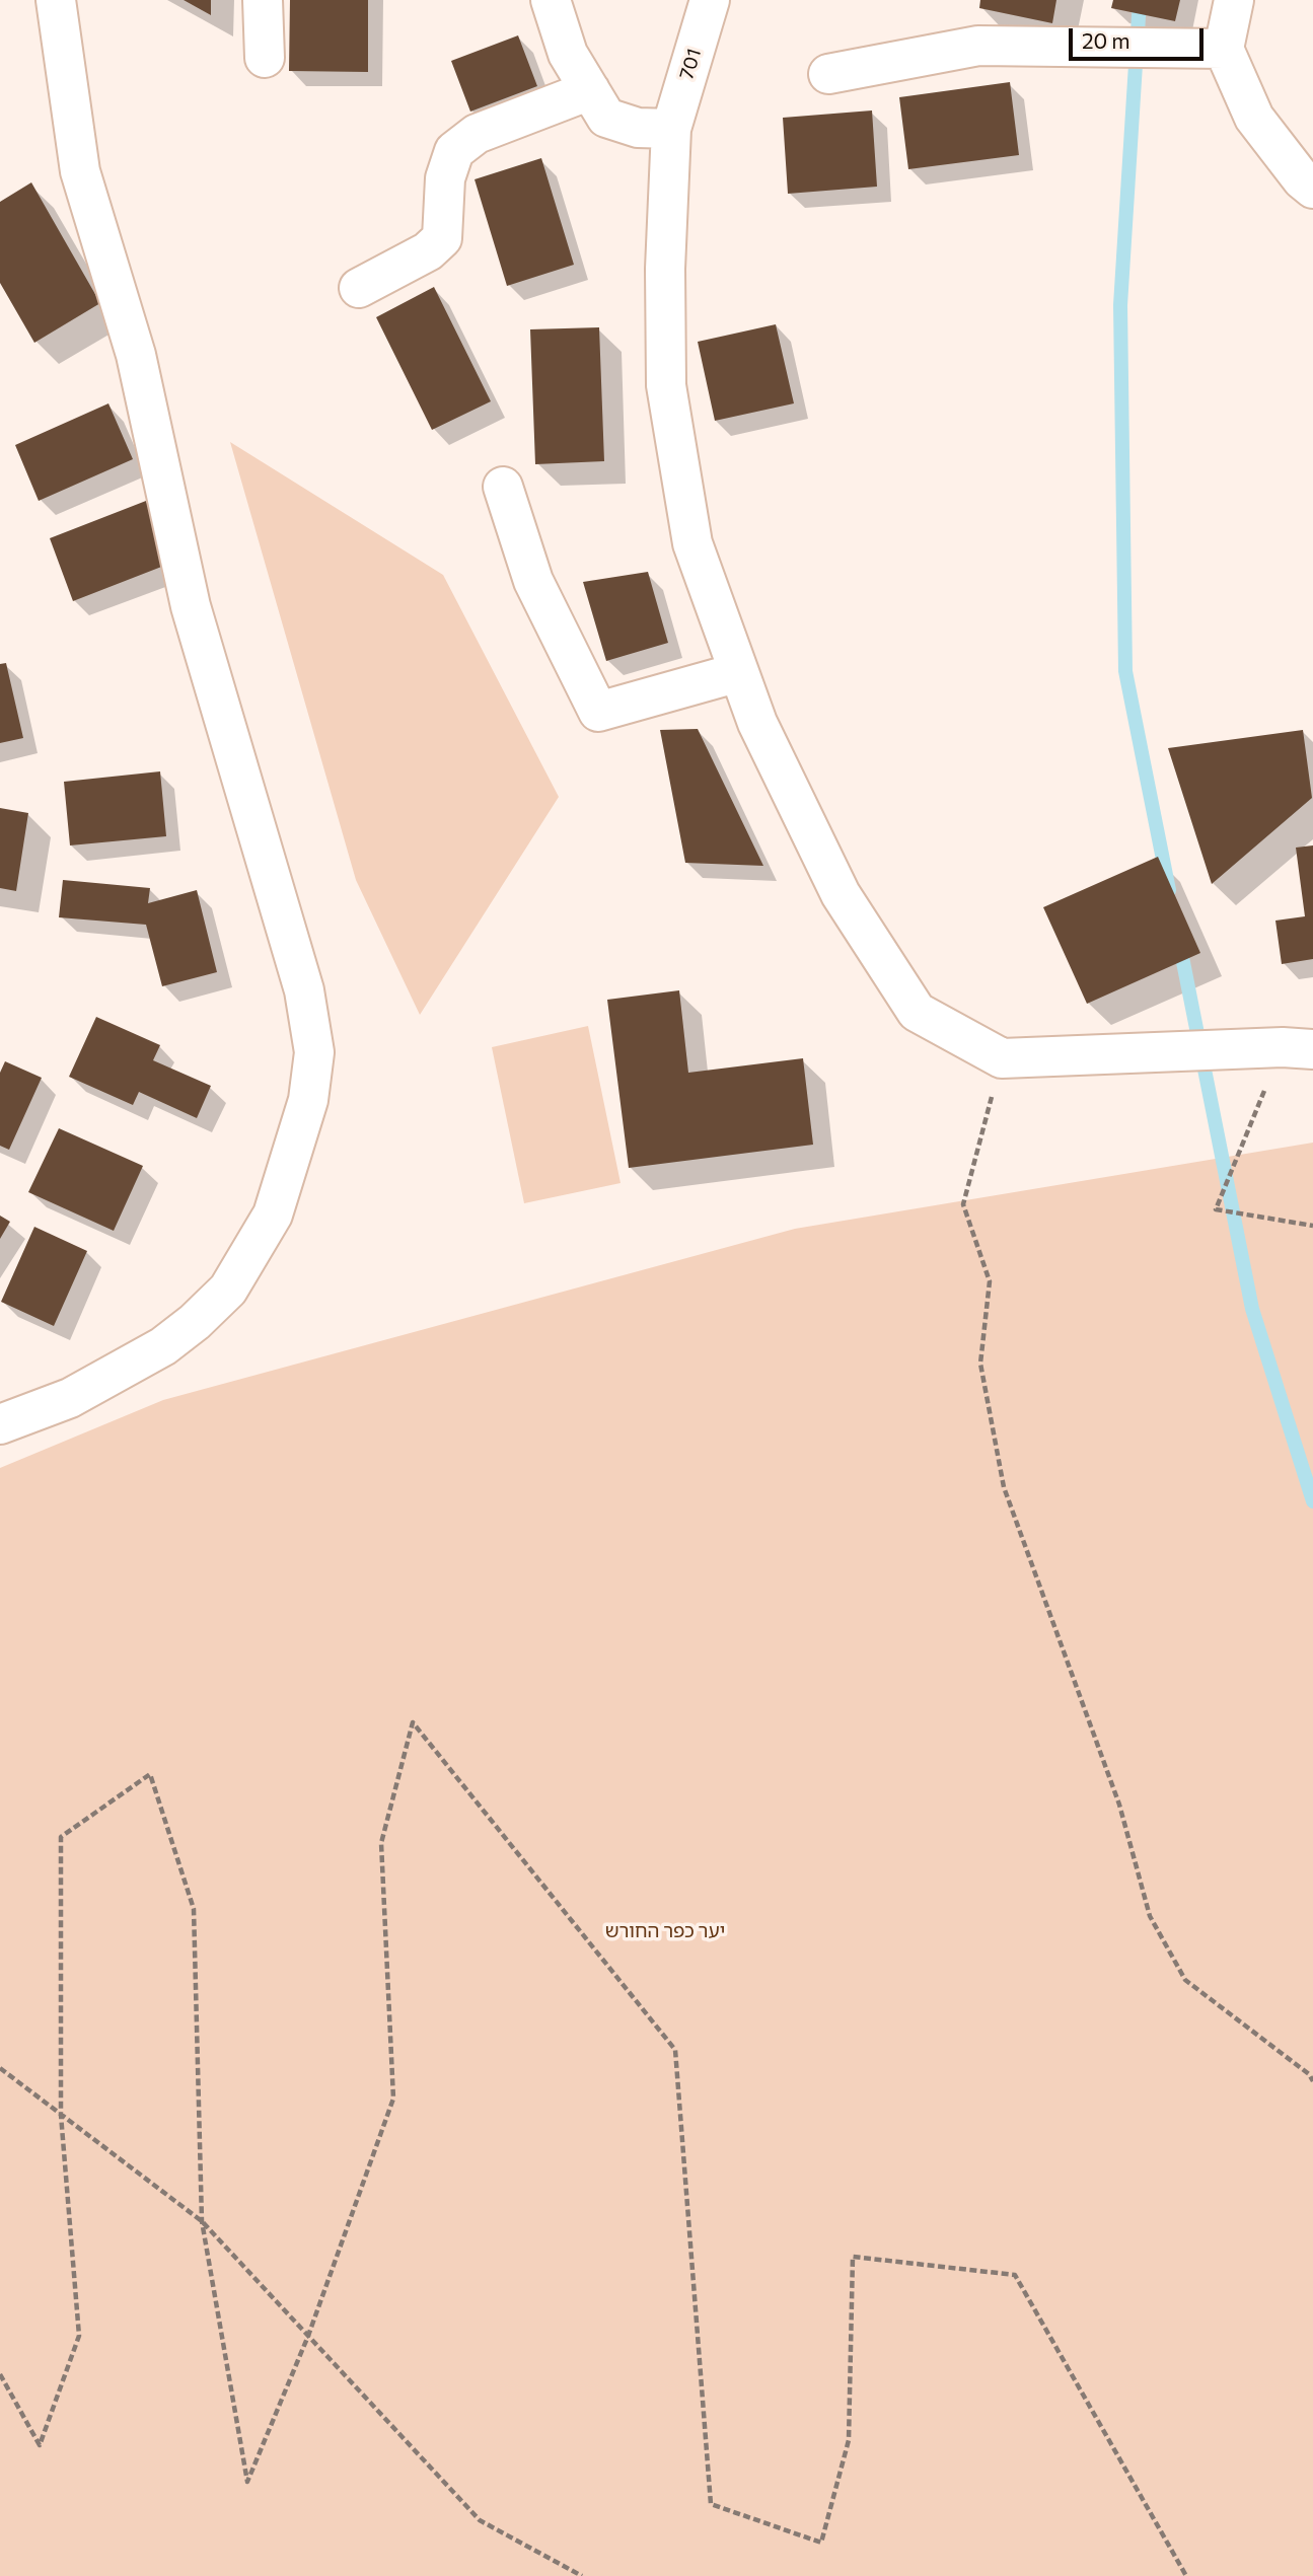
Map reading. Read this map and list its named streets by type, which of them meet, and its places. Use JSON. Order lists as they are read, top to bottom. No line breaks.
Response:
{"streets":{"street":["701"]},"parks":["יער כפר החורש"],"scale_bar":"20 m"}
